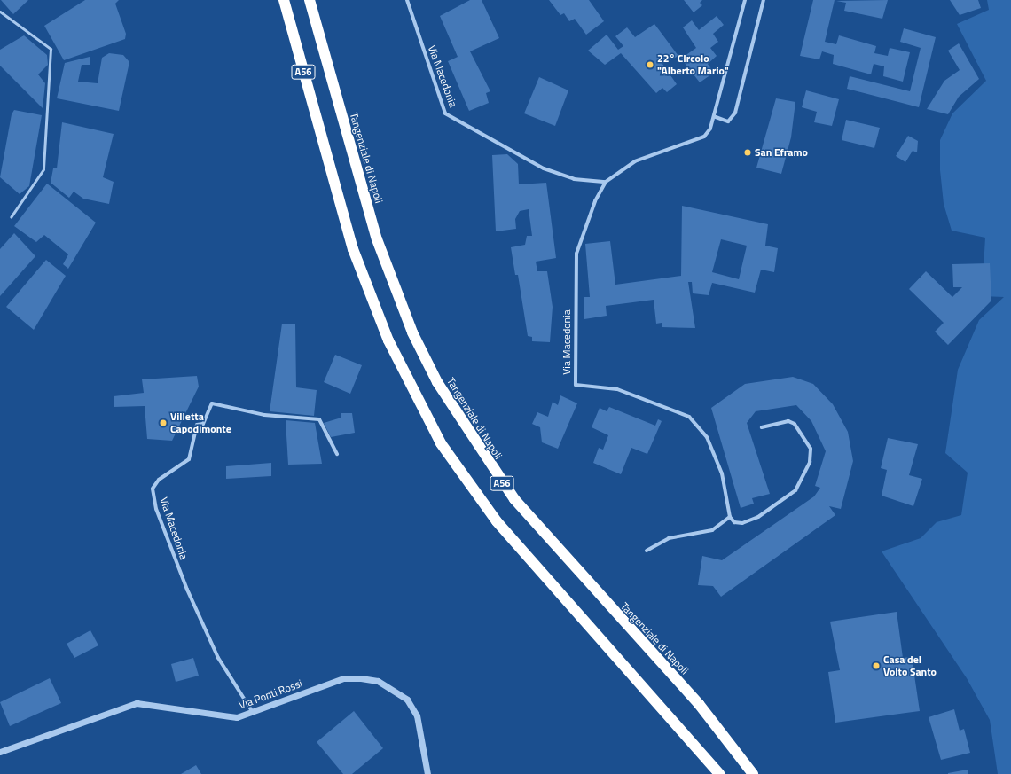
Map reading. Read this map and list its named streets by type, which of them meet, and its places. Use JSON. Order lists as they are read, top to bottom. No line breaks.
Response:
{"streets":{"highway":["A56","Tangenziale di Napoli"],"street":["Via Macedonia","Via Ponti Rossi"]},"crossings":[["Via Macedonia","Via Ponti Rossi"]],"places":["22° CIrcolo \"Alberto Mario\"","San Eframo","Villetta Capodimonte","Casa del Volto Santo"]}
